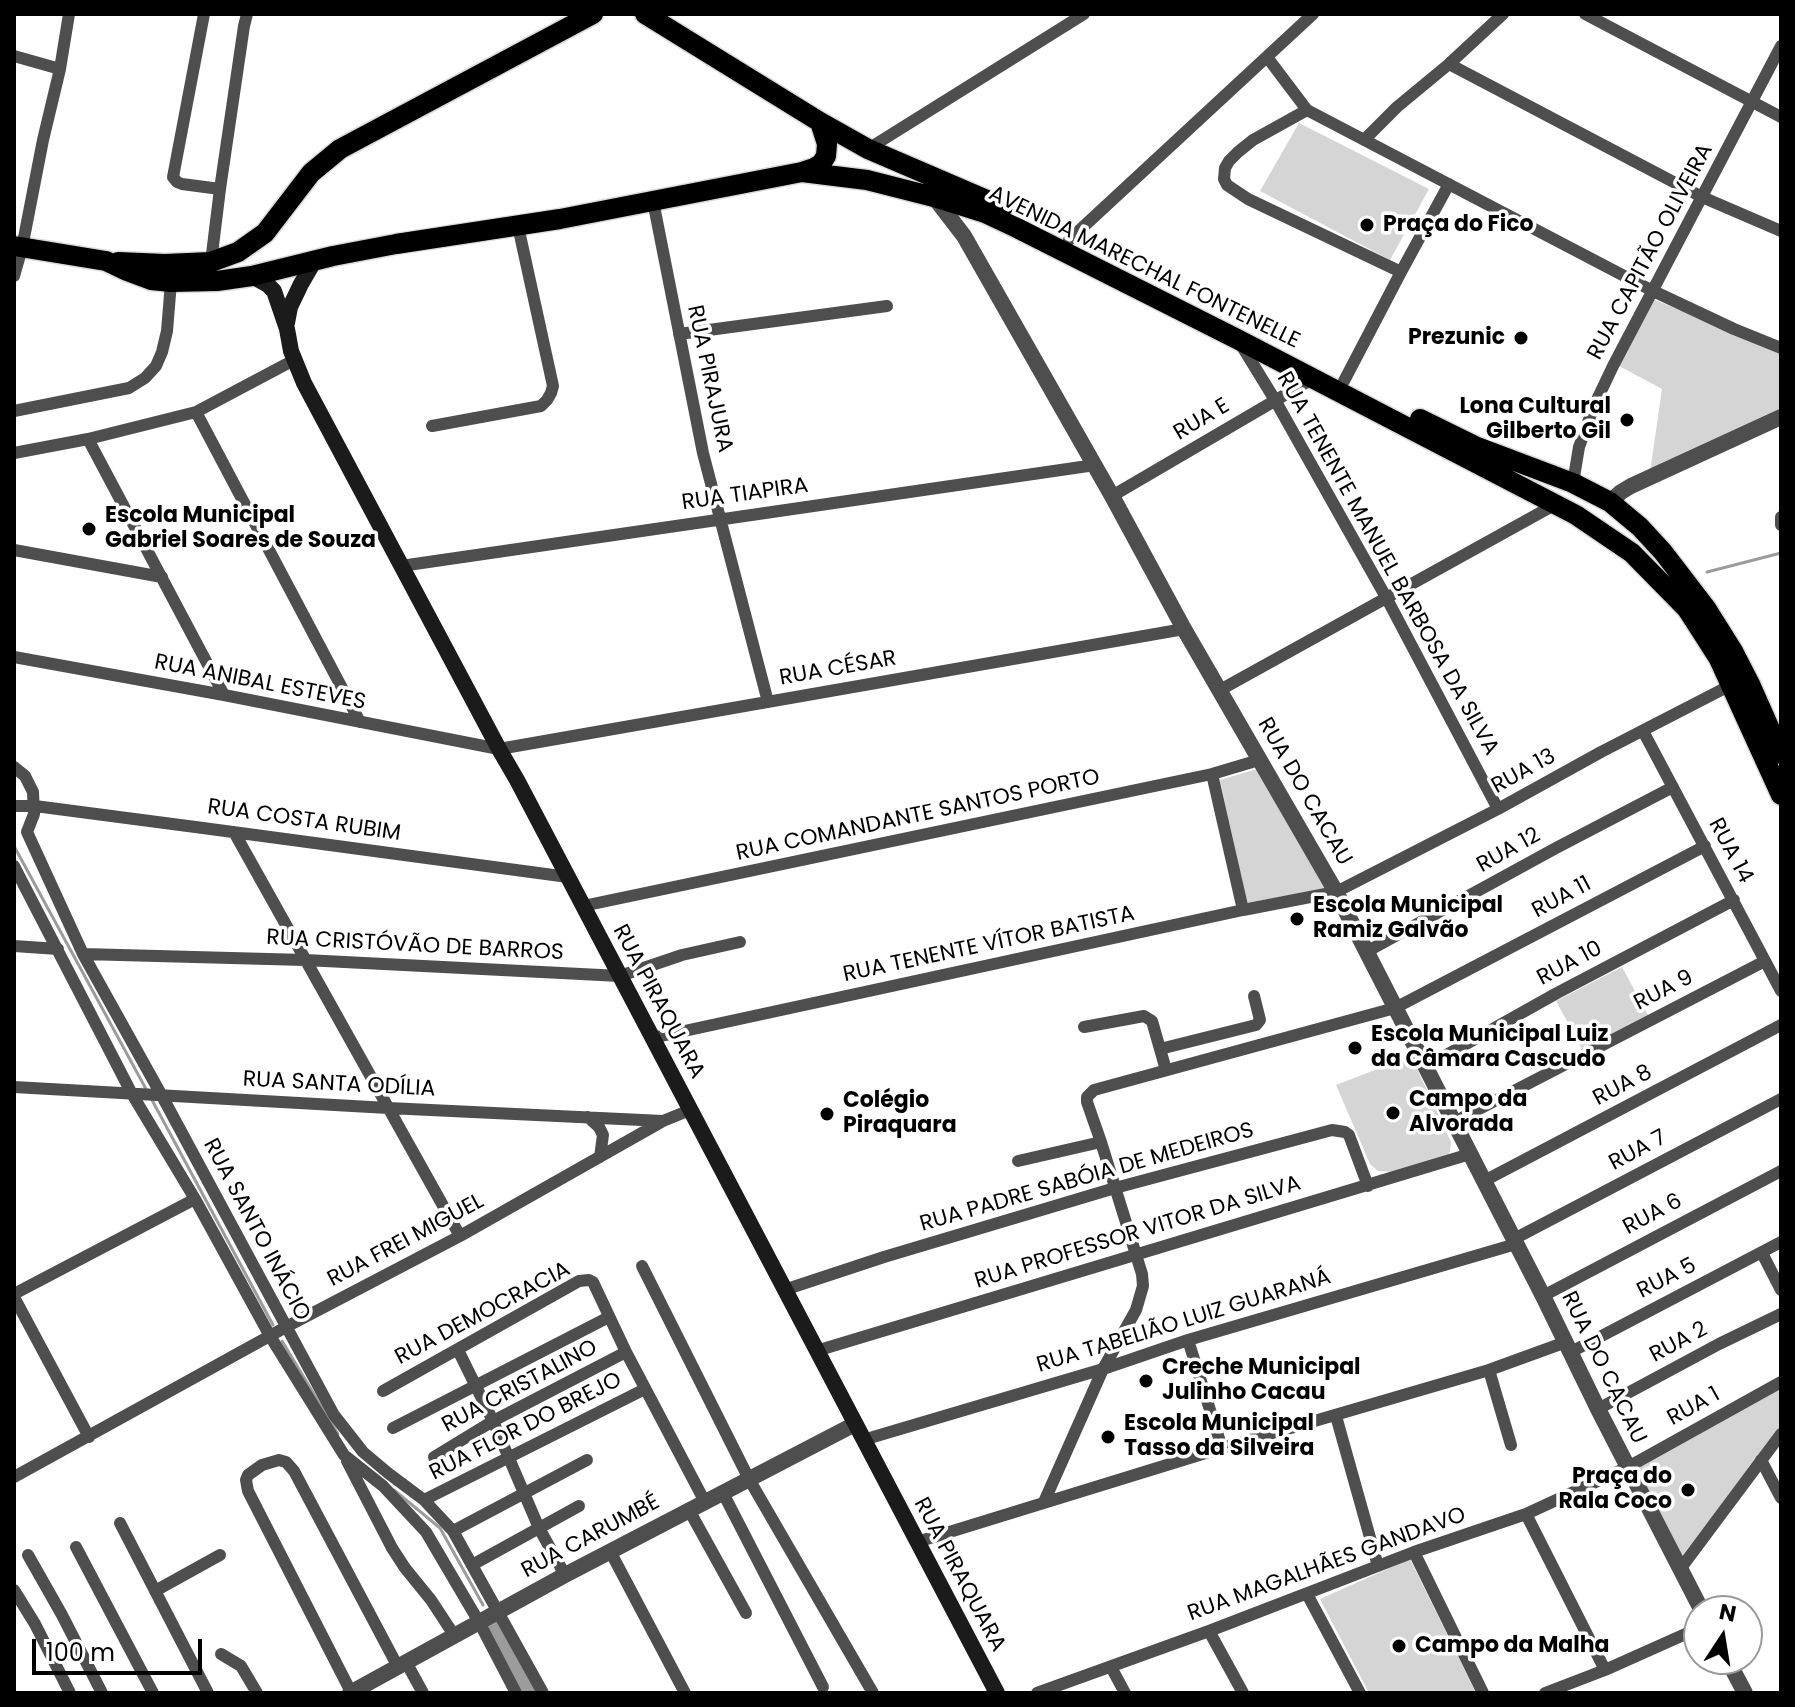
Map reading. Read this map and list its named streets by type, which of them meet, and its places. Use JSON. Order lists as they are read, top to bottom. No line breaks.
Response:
{"streets":{"main road":["AVENIDA MARECHAL FONTENELLE","RUA PIRAQUARA"],"street":["RUA CAPITÃO OLIVEIRA","RUA PIRAJURA","RUA E","RUA TIAPIRA","RUA TENENTE MANUEL BARBOSA DA SILVA","RUA CÉSAR","RUA ANIBAL ESTEVES","RUA 13","RUA DO CACAU","RUA COMANDANTE SANTOS PORTO","RUA COSTA RUBIM","RUA 12","RUA 14","RUA 11","RUA TENENTE VÍTOR BATISTA","RUA CRISTÓVÃO DE BARROS","RUA 10","RUA 9","RUA SANTA ODÍLIA","RUA 8","RUA 7","RUA PADRE SABÓIA DE MEDEIROS","RUA 6","RUA SANTO INÁCIO","RUA PROFESSOR VITOR DA SILVA","RUA FREI MIGUEL","RUA 5","RUA DEMOCRACIA","RUA TABELIÃO LUIZ GUARANÁ","RUA 2","RUA CRISTALINO","RUA 1","RUA FLOR DO BREJO","RUA CARUMBÉ","RUA MAGALHÃES GANDAVO"]},"crossings":[["RUA CAPITÃO OLIVEIRA","AVENIDA MARECHAL FONTENELLE"],["AVENIDA MARECHAL FONTENELLE","RUA PIRAJURA"],["AVENIDA MARECHAL FONTENELLE","RUA E"],["AVENIDA MARECHAL FONTENELLE","RUA TENENTE MANUEL BARBOSA DA SILVA"],["AVENIDA MARECHAL FONTENELLE","RUA 13"],["AVENIDA MARECHAL FONTENELLE","RUA DO CACAU"],["AVENIDA MARECHAL FONTENELLE","RUA PIRAQUARA"],["RUA PIRAJURA","RUA TIAPIRA"],["RUA PIRAJURA","RUA CÉSAR"],["RUA E","RUA TENENTE MANUEL BARBOSA DA SILVA"],["RUA E","RUA DO CACAU"],["RUA TIAPIRA","RUA DO CACAU"],["RUA TIAPIRA","RUA PIRAQUARA"],["RUA TENENTE MANUEL BARBOSA DA SILVA","RUA 13"],["RUA CÉSAR","RUA ANIBAL ESTEVES"],["RUA CÉSAR","RUA DO CACAU"],["RUA CÉSAR","RUA PIRAQUARA"],["RUA ANIBAL ESTEVES","RUA PIRAQUARA"],["RUA 13","RUA DO CACAU"],["RUA 13","RUA 14"],["RUA 13","RUA TENENTE VÍTOR BATISTA"],["RUA DO CACAU","RUA COMANDANTE SANTOS PORTO"],["RUA DO CACAU","RUA 12"],["RUA DO CACAU","RUA 11"],["RUA DO CACAU","RUA TENENTE VÍTOR BATISTA"],["RUA DO CACAU","RUA 10"],["RUA DO CACAU","RUA 9"],["RUA DO CACAU","RUA 8"],["RUA DO CACAU","RUA 7"],["RUA DO CACAU","RUA 6"],["RUA DO CACAU","RUA PROFESSOR VITOR DA SILVA"],["RUA DO CACAU","RUA 5"],["RUA DO CACAU","RUA TABELIÃO LUIZ GUARANÁ"],["RUA DO CACAU","RUA 2"],["RUA DO CACAU","RUA 1"],["RUA DO CACAU","RUA MAGALHÃES GANDAVO"],["RUA COMANDANTE SANTOS PORTO","RUA PIRAQUARA"],["RUA COSTA RUBIM","RUA PIRAQUARA"],["RUA 12","RUA 14"],["RUA 14","RUA 11"],["RUA 14","RUA 10"],["RUA 14","RUA 9"],["RUA TENENTE VÍTOR BATISTA","RUA PIRAQUARA"],["RUA CRISTÓVÃO DE BARROS","RUA PIRAQUARA"],["RUA CRISTÓVÃO DE BARROS","RUA SANTO INÁCIO"],["RUA PIRAQUARA","RUA PADRE SABÓIA DE MEDEIROS"],["RUA PIRAQUARA","RUA PROFESSOR VITOR DA SILVA"],["RUA PIRAQUARA","RUA FREI MIGUEL"],["RUA PIRAQUARA","RUA 5"],["RUA PIRAQUARA","RUA TABELIÃO LUIZ GUARANÁ"],["RUA PIRAQUARA","RUA CARUMBÉ"],["RUA SANTA ODÍLIA","RUA SANTO INÁCIO"],["RUA SANTA ODÍLIA","RUA FREI MIGUEL"],["RUA 7","RUA TABELIÃO LUIZ GUARANÁ"],["RUA PADRE SABÓIA DE MEDEIROS","RUA PROFESSOR VITOR DA SILVA"],["RUA SANTO INÁCIO","RUA FREI MIGUEL"],["RUA SANTO INÁCIO","RUA FLOR DO BREJO"],["RUA SANTO INÁCIO","RUA CARUMBÉ"],["RUA TABELIÃO LUIZ GUARANÁ","RUA CARUMBÉ"],["RUA 1","RUA MAGALHÃES GANDAVO"]],"places":["Praça do Fico","Prezunic","Lona Cultural Gilberto Gil","Escola Municipal Gabriel Soares de Souza","Escola Municipal Ramiz Galvão","Escola Municipal Luiz da Câmara Cascudo","Campo da Alvorada","Colégio Piraquara","Creche Municipal Julinho Cacau","Escola Municipal Tasso da Silveira","Praça do Rala Coco","Campo da Malha"],"scale_bar":"100 m","north":"top"}
